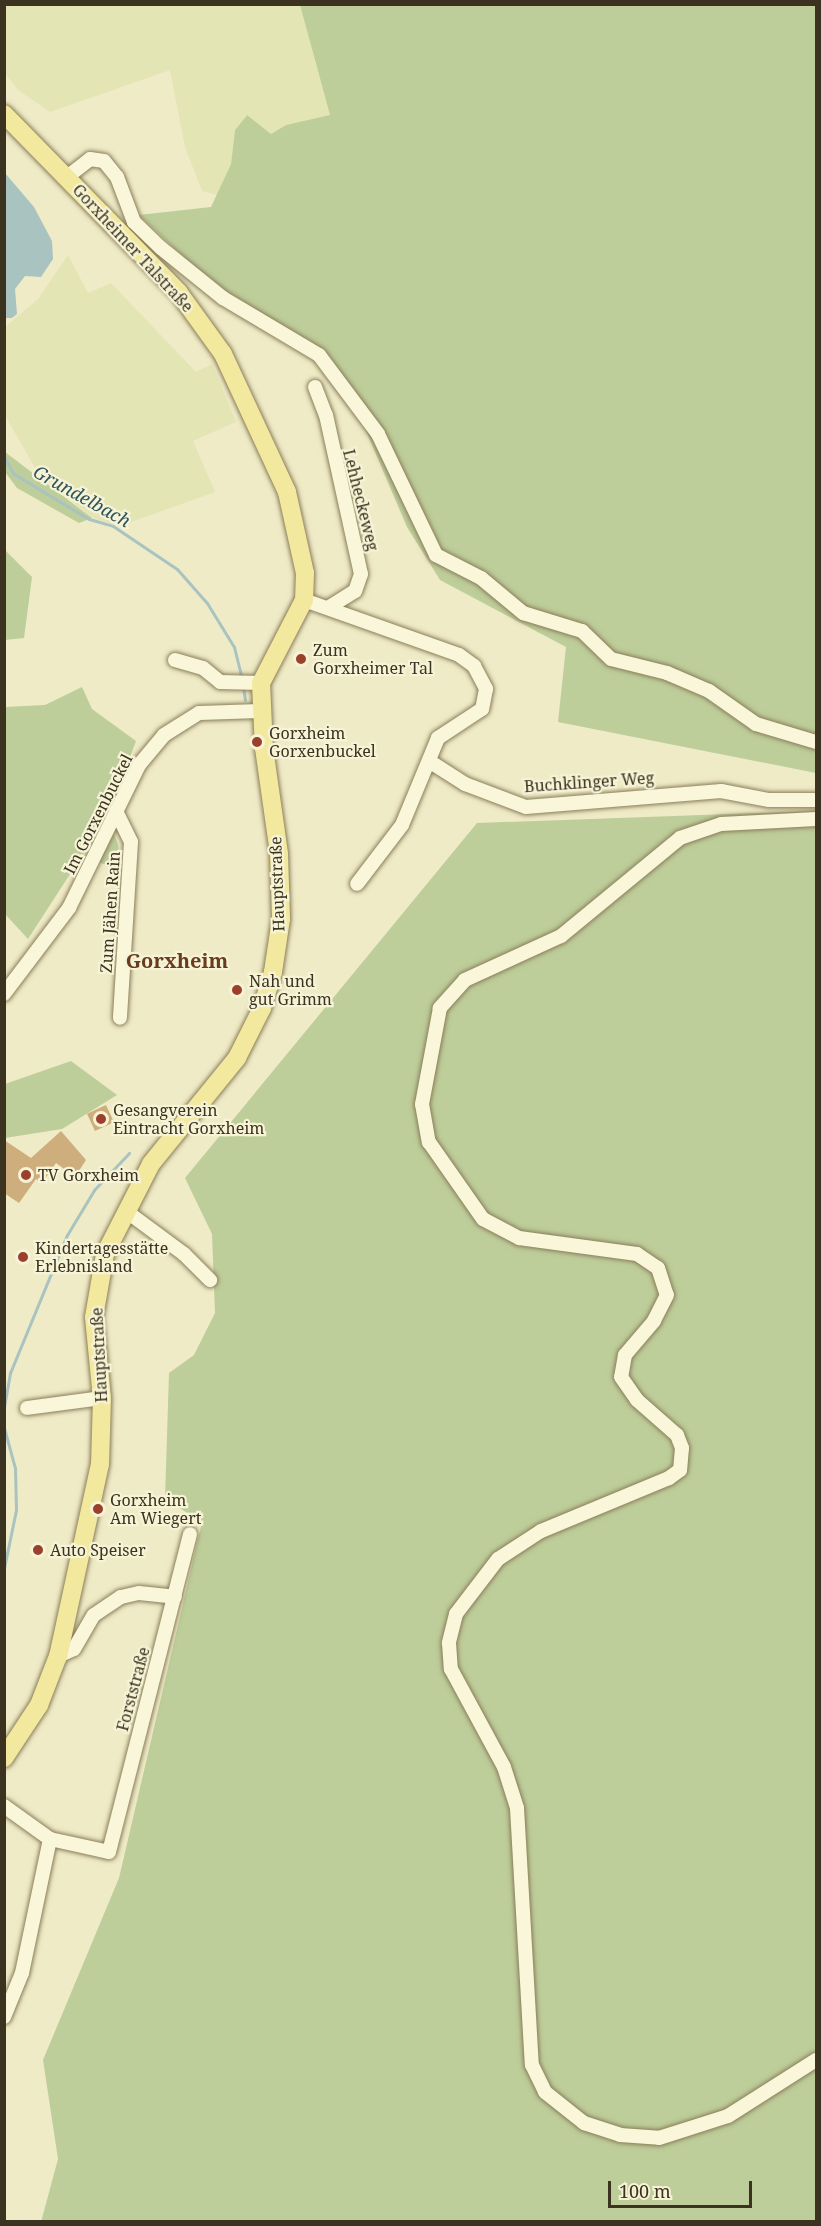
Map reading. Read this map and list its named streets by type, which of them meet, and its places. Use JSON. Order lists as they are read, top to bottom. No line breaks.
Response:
{"streets":{"main road":["Gorxheimer Talstraße","Hauptstraße"],"street":["Lehheckeweg","Buchklinger Weg","Im Gorxenbuckel","Zum Jähen Rain","Forststraße"]},"crossings":[["Gorxheimer Talstraße","Hauptstraße"],["Im Gorxenbuckel","Hauptstraße"],["Im Gorxenbuckel","Zum Jähen Rain"]],"districts":["Gorxheim"],"water":["Grundelbach"],"places":["Zum Gorxheimer Tal","Gorxheim Gorxenbuckel","Nah und gut Grimm","Gesangverein Eintracht Gorxheim","TV Gorxheim","Kindertagesstätte Erlebnisland","Gorxheim Am Wiegert","Auto Speiser"],"scale_bar":"100 m"}
